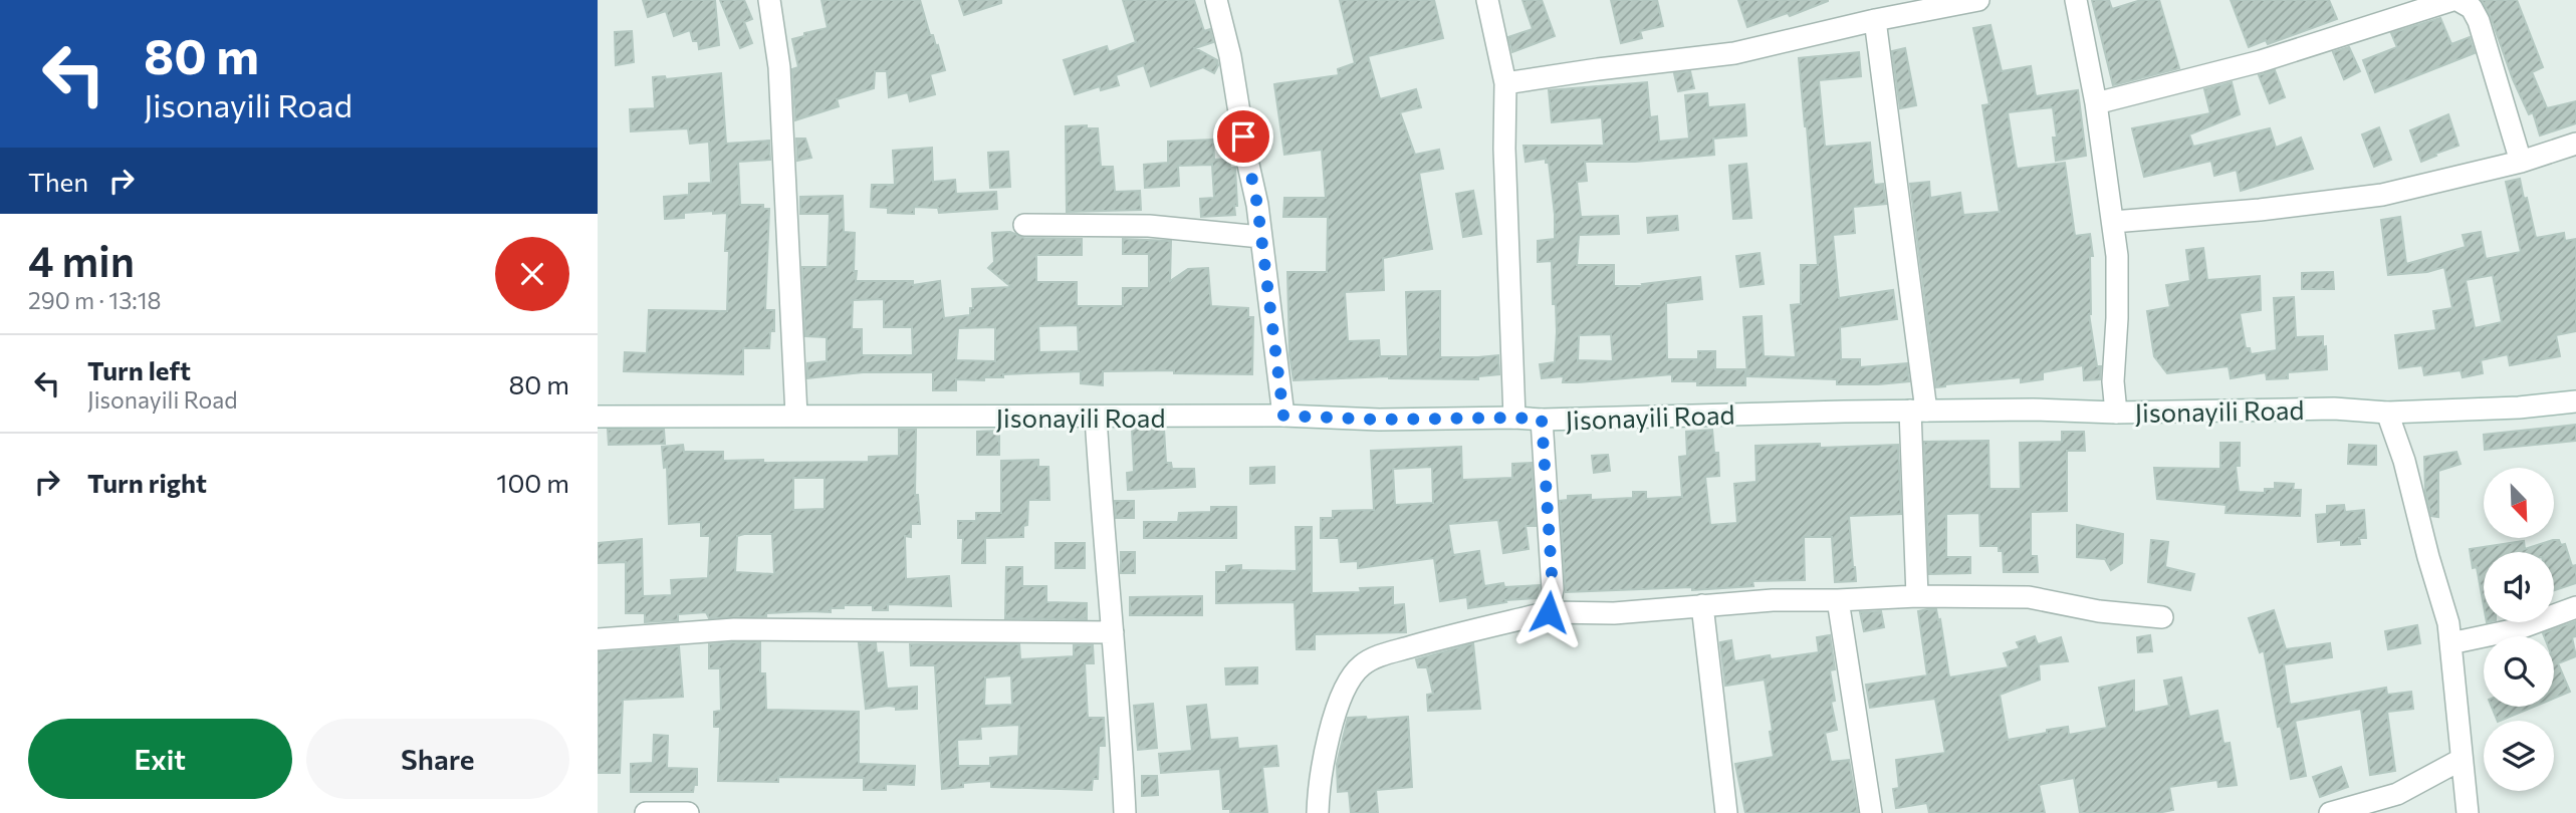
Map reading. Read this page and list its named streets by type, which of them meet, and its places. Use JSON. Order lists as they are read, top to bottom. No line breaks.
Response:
{"streets":{"street":["Jisonayili Road"]},"north":"bottom right","page":{"turn":["80 m","Jisonayili Road"],"then":"Then","heading":["4 min","290 m · 13:18"],"list":[{"name":"Turn left","note":"Jisonayili Road","value":"80 m"},{"name":"Turn right","value":"100 m"}],"buttons":["Exit","Share"]}}
